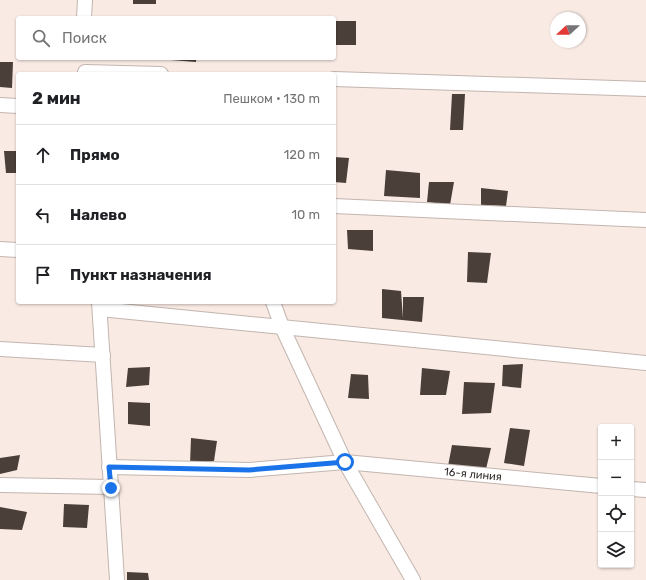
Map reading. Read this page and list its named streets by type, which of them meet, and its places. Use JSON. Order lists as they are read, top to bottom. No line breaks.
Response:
{"streets":{"street":["16-я линия"]},"north":"left","page":{"search":"Поиск","heading":["2 мин","Пешком · 130 m"],"list":[["Прямо","120 m"],["Налево","10 m"],"Пункт назначения"],"map_buttons":["+","−"]}}
